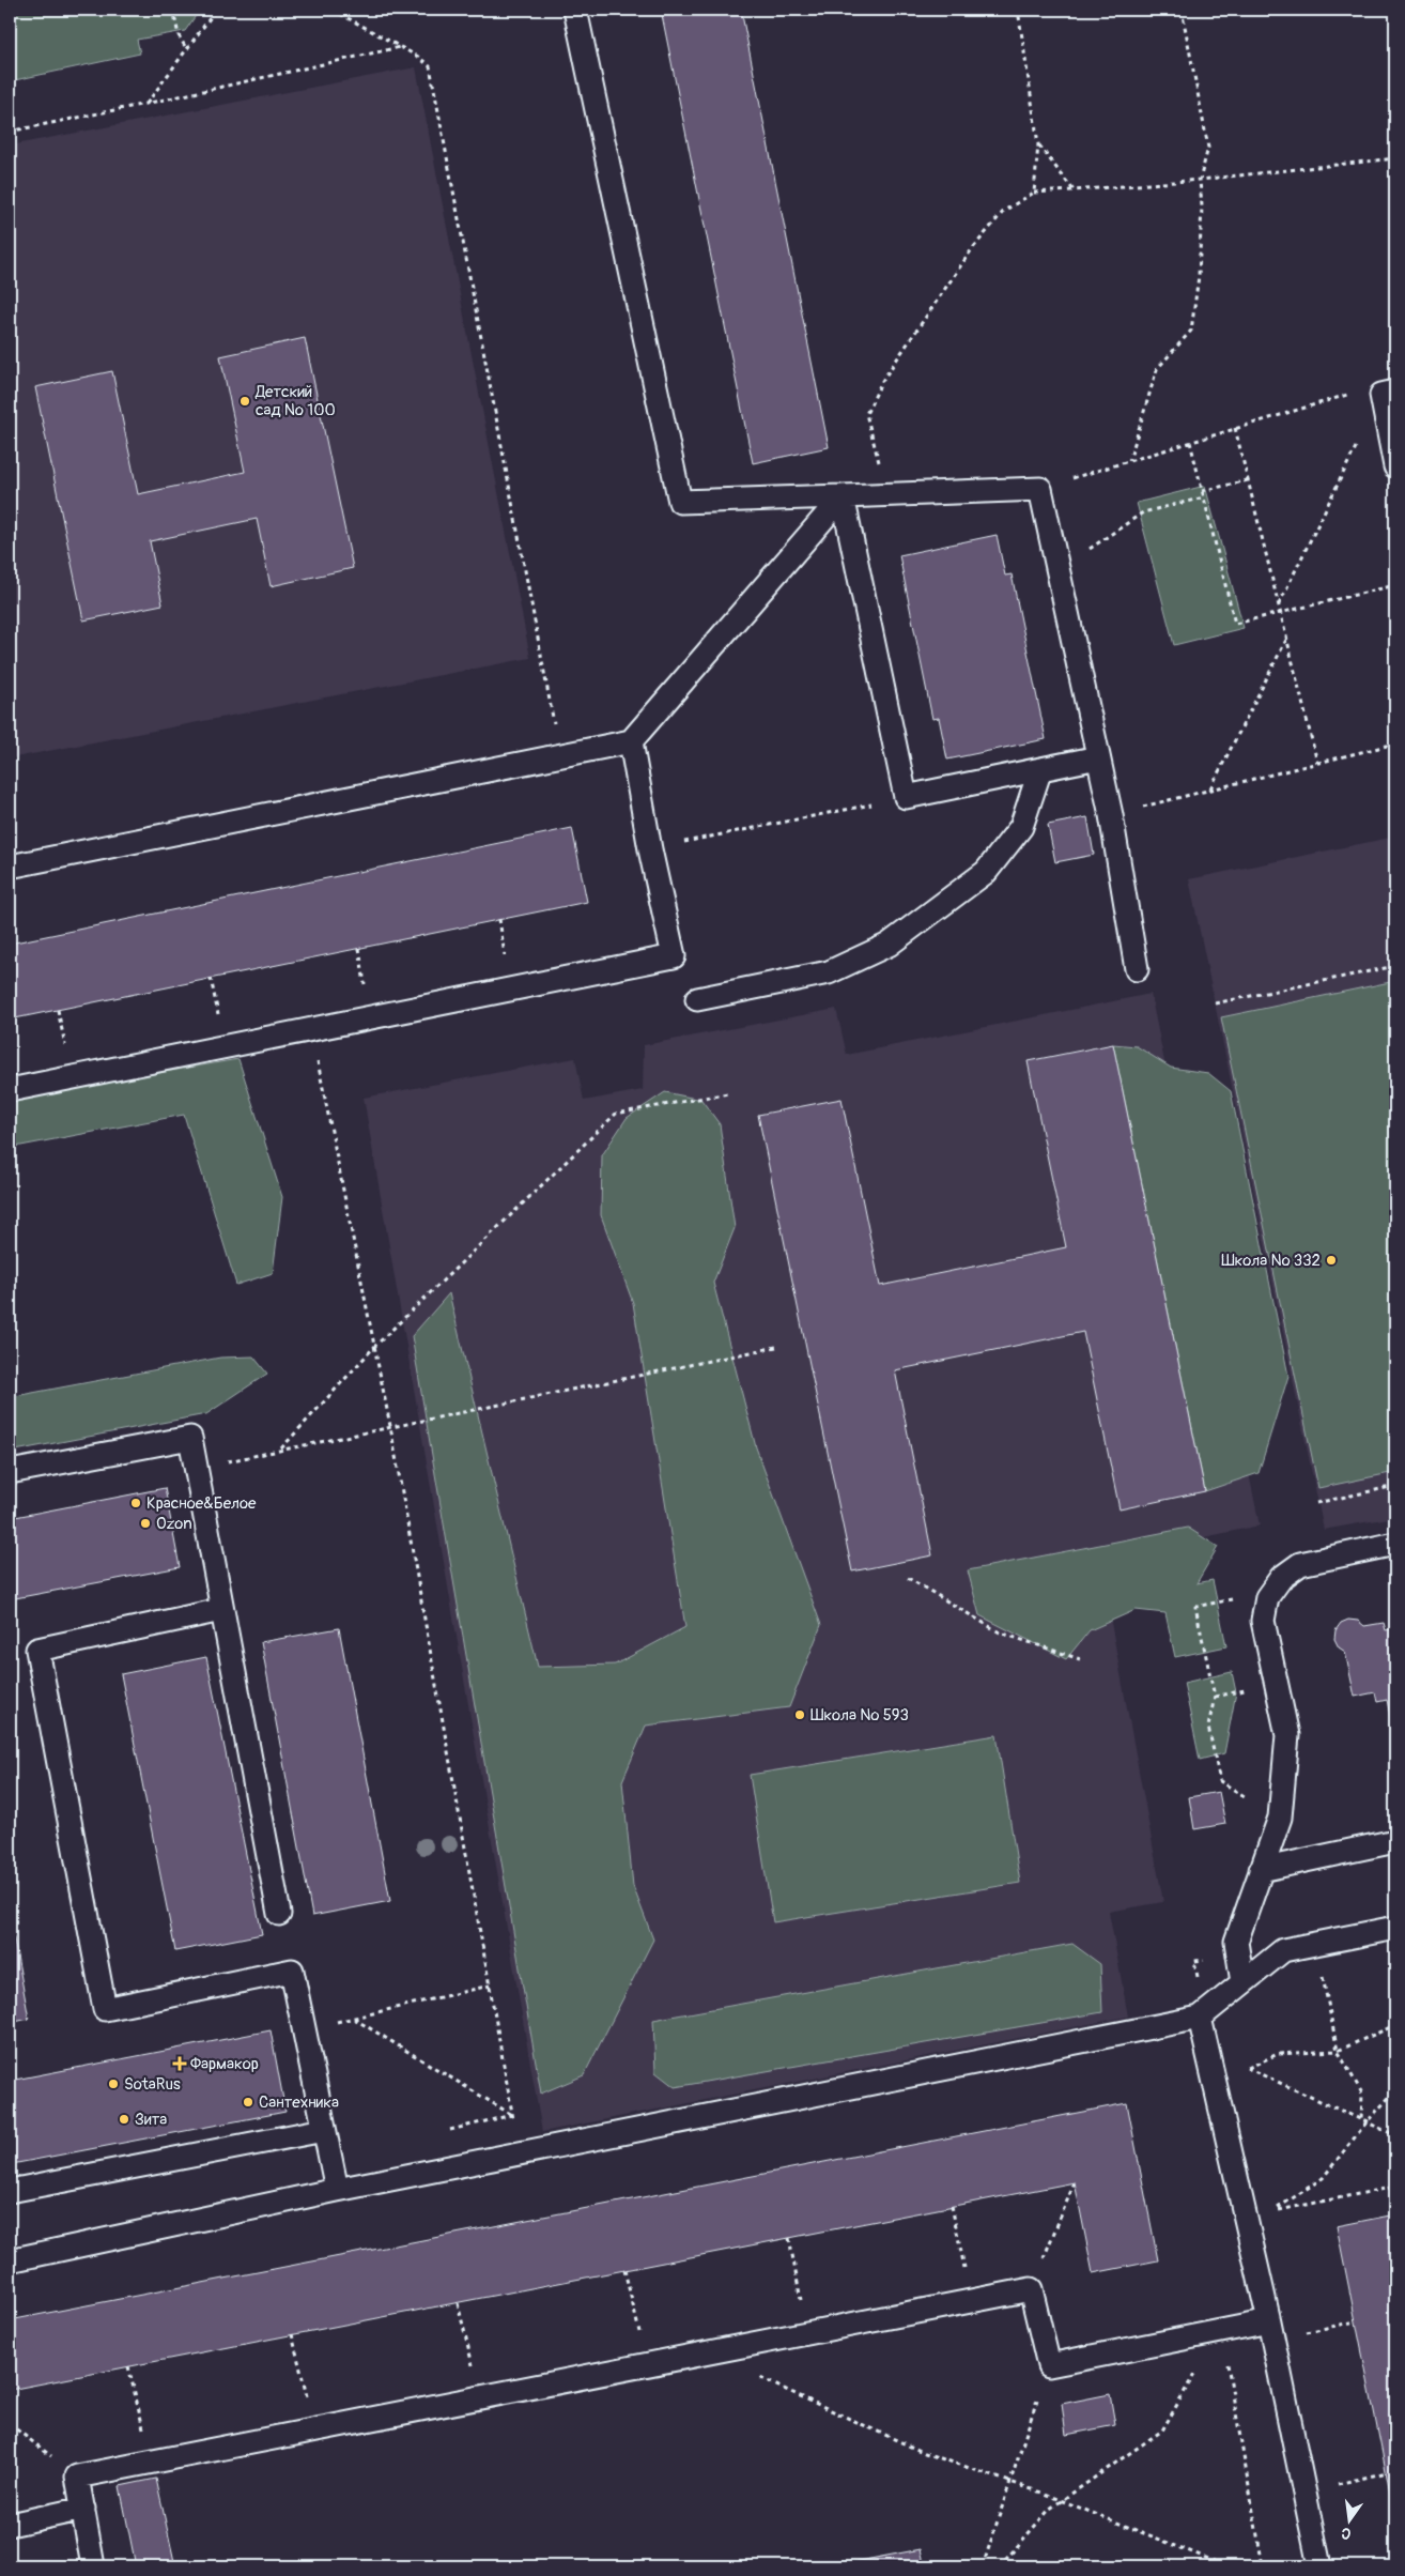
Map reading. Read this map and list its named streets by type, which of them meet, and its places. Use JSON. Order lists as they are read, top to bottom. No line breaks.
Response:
{"places":{"other":["Детский сад № 100","Школа № 332","Красное&Белое","Ozon","Школа № 593","SotaRus","Сантехника","Зита"],"health":["Фармакор"]},"north":"bottom"}
